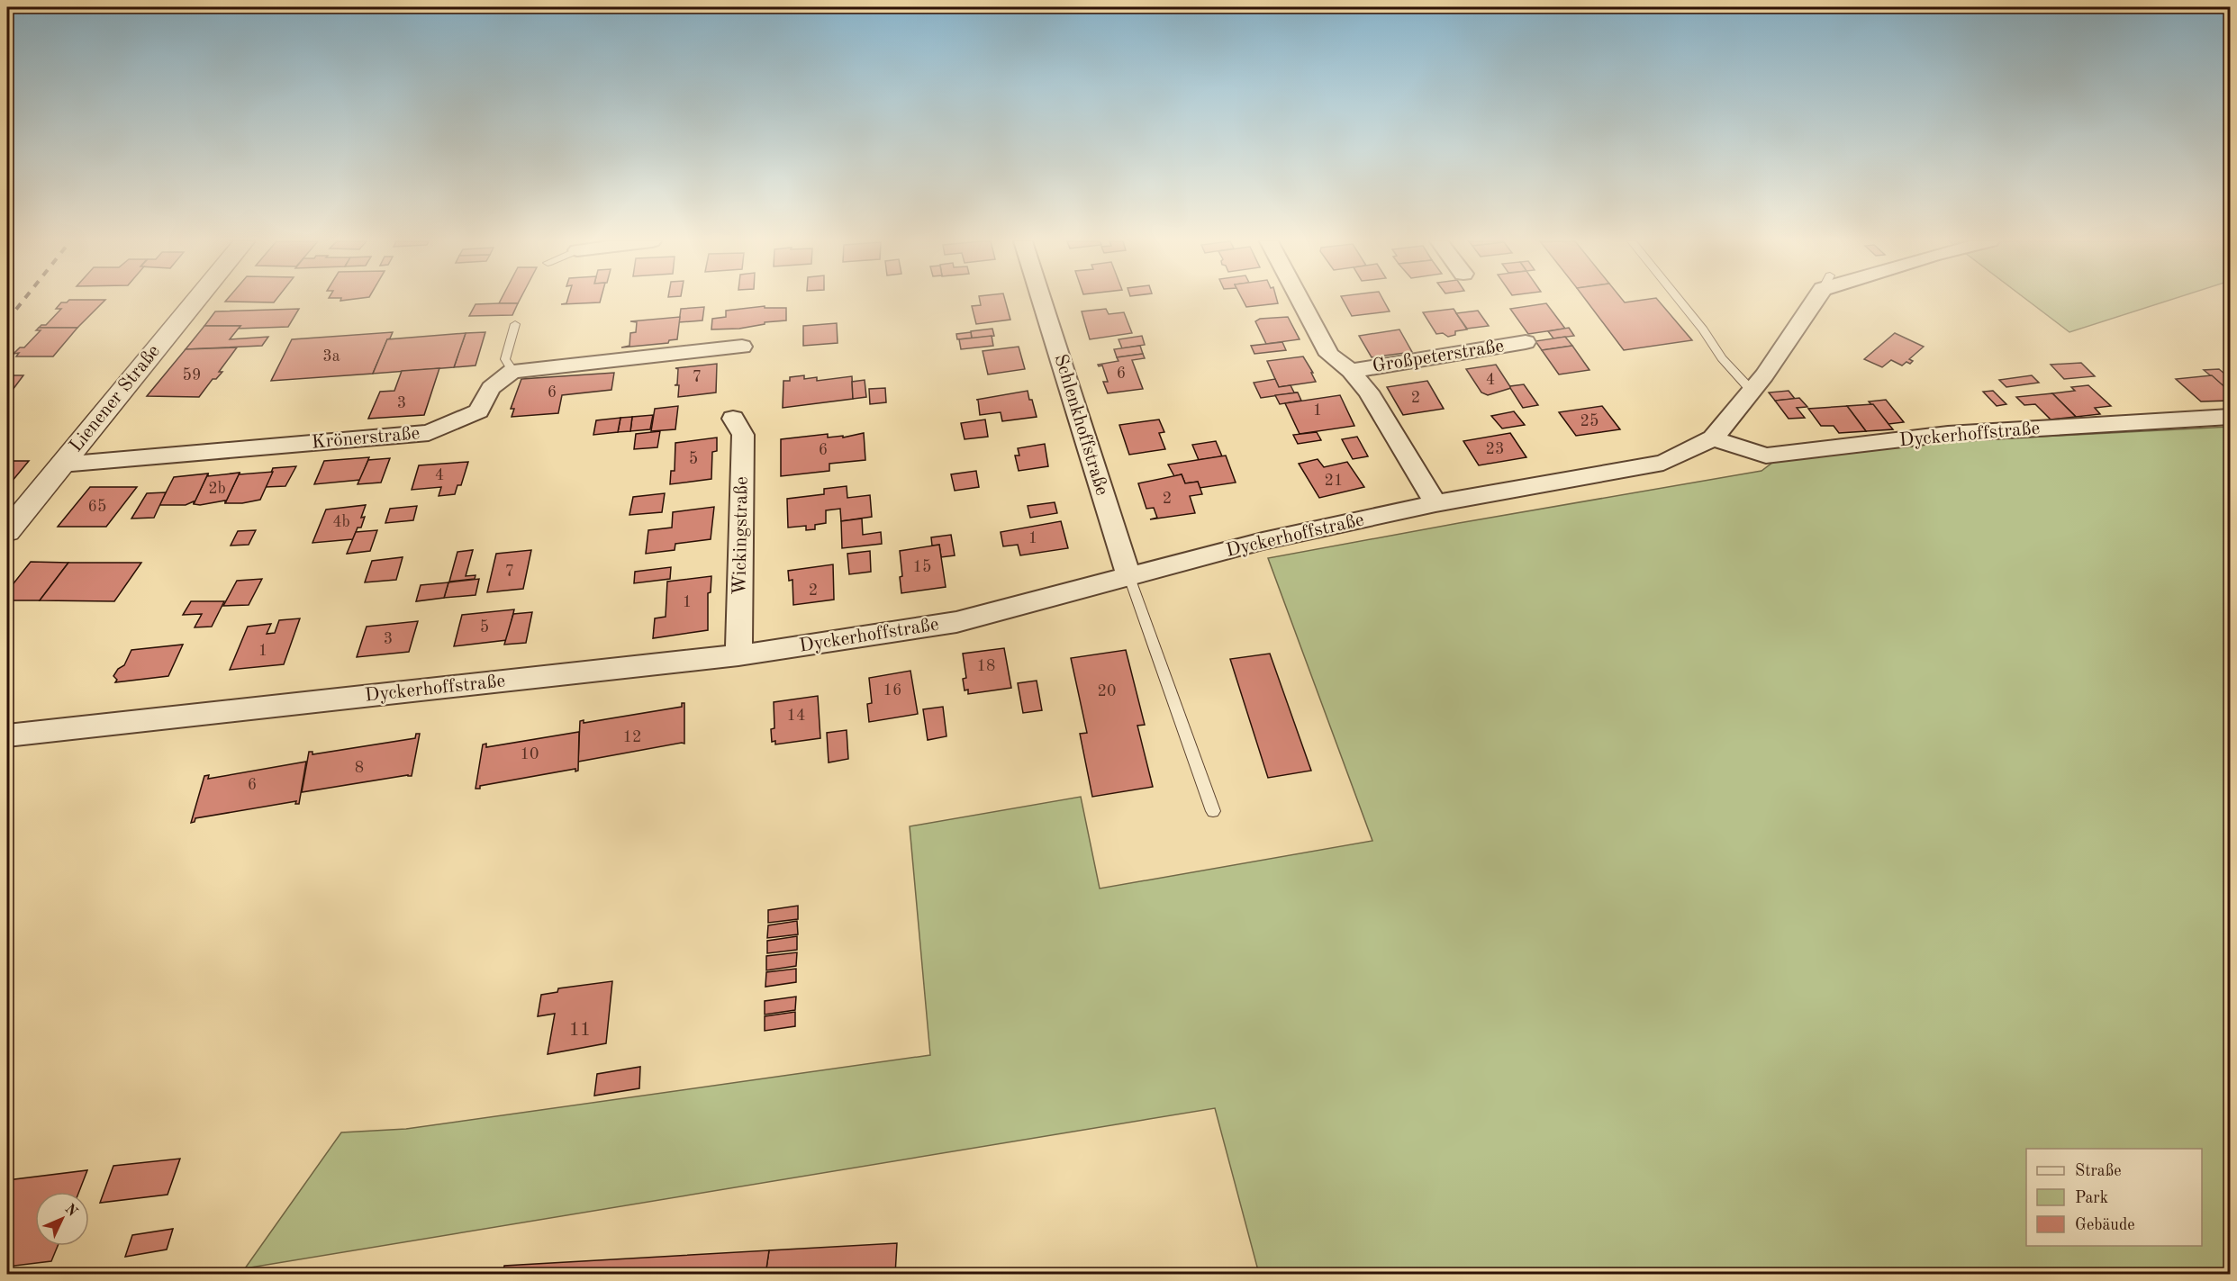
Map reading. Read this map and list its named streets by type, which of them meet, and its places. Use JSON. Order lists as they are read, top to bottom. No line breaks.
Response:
{"streets":{"street":["Großpeterstraße","Lienener Straße","Schlenkhoffstraße","Dyckerhoffstraße","Krönerstraße","Wickingstraße"]},"crossings":[["Großpeterstraße","Dyckerhoffstraße"],["Lienener Straße","Krönerstraße"],["Schlenkhoffstraße","Dyckerhoffstraße"],["Dyckerhoffstraße","Wickingstraße"]],"house_numbers":["3a","6","59","7","4","6","2","3","1","25","23","6","5","4","21","2b","2","65","4b","1","15","7","2","1","5","3","1","18","16","20","14","12","10","8","6","11"],"legend":["Straße","Park","Gebäude"],"north":"top right"}
